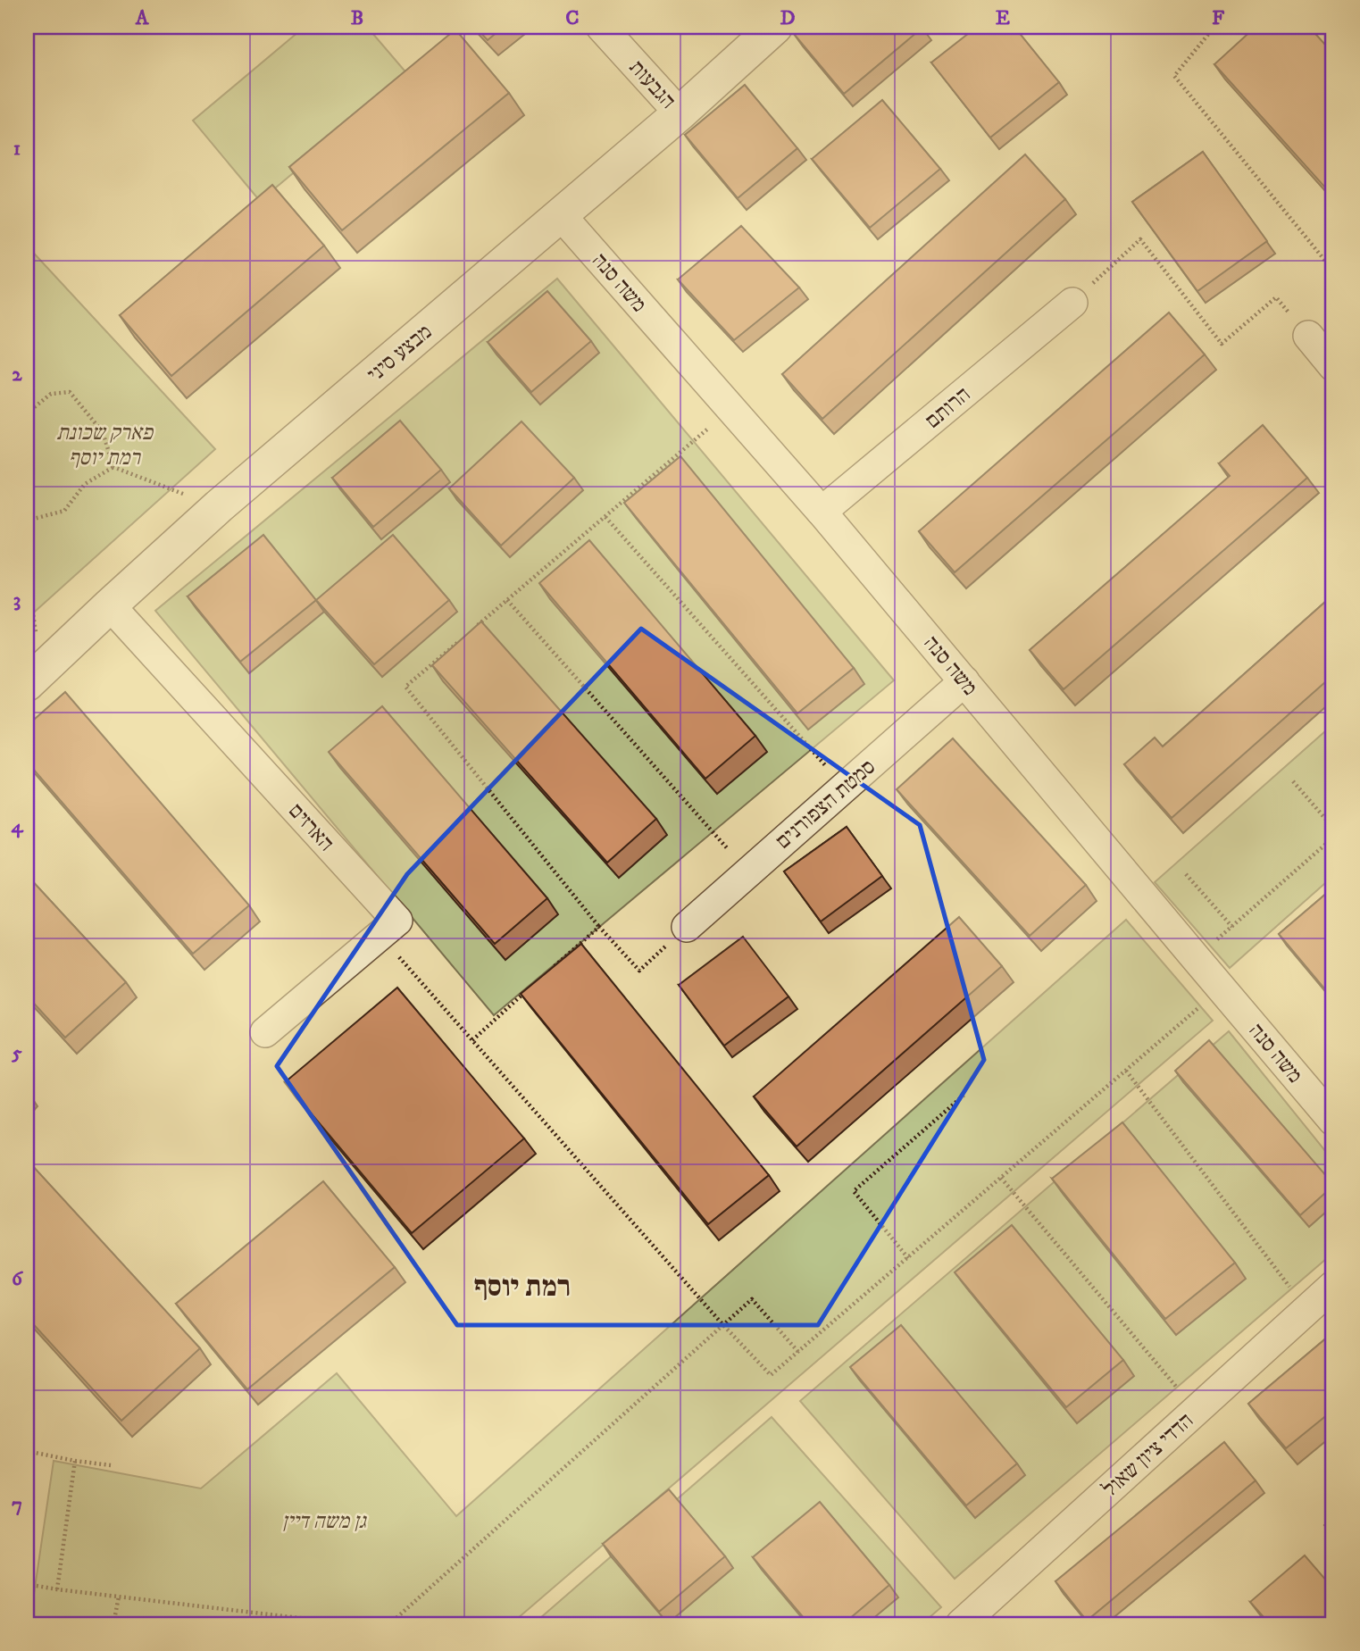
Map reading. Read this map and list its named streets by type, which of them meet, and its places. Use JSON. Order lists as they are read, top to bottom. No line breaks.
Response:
{"streets":{"street":["הגבעות","משה סנה","מבצע סיני","הרותם","סמטת הצפורנים","הארזים","הדדי ציון שאול"]},"crossings":[["הגבעות","מבצע סיני"],["משה סנה","מבצע סיני"],["משה סנה","הרותם"],["משה סנה","סמטת הצפורנים"],["מבצע סיני","הארזים"]],"districts":["רמת יוסף"],"parks":["פארק שכונת רמת יוסף","גן משה דיין"],"grid":{"columns":["A","B","C","D","E","F"],"rows":["1","2","3","4","5","6","7"]}}
